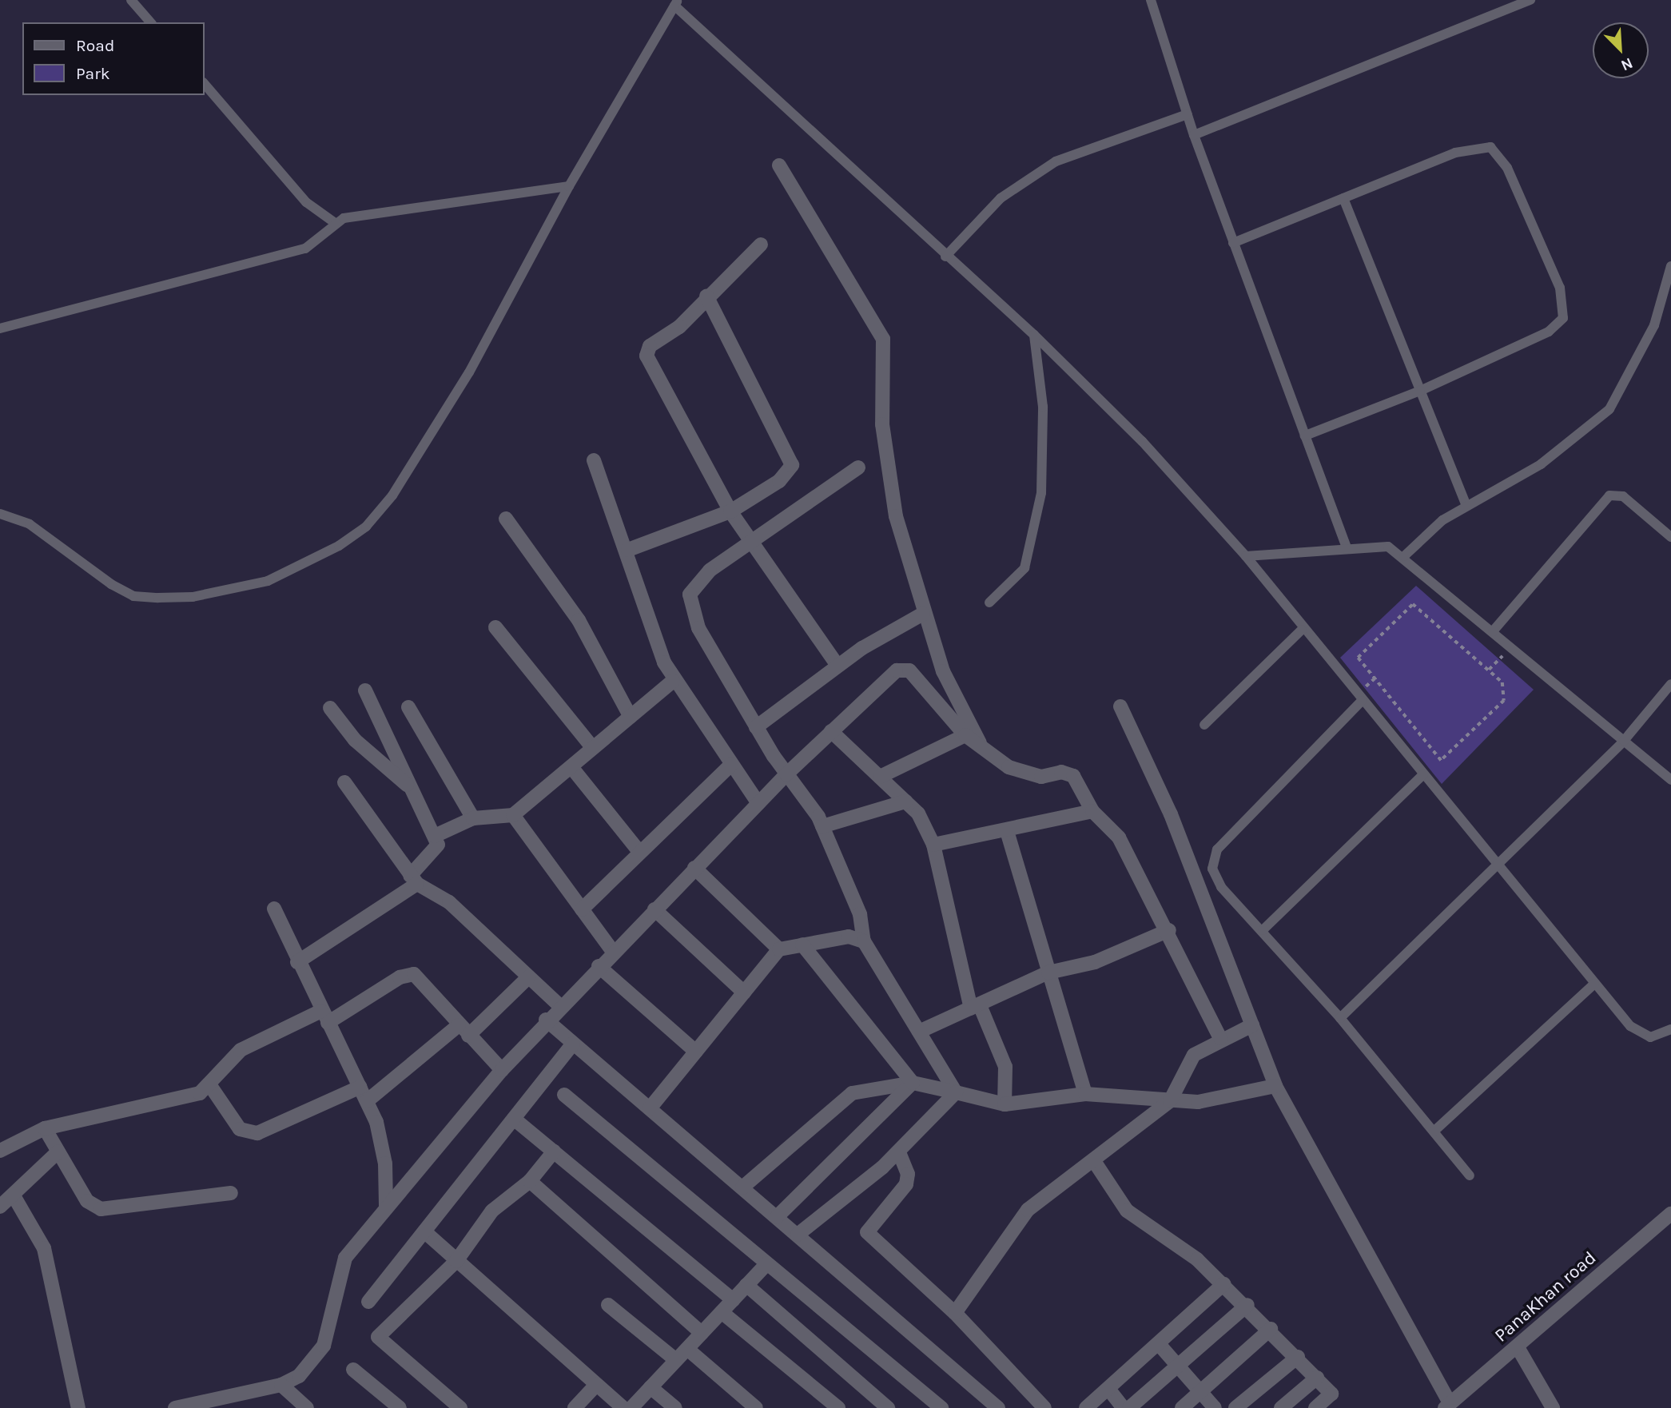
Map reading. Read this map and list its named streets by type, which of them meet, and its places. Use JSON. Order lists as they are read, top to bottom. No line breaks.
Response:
{"streets":{"street":["PanaKhan road"]},"legend":["Road","Park"],"north":"bottom right"}
